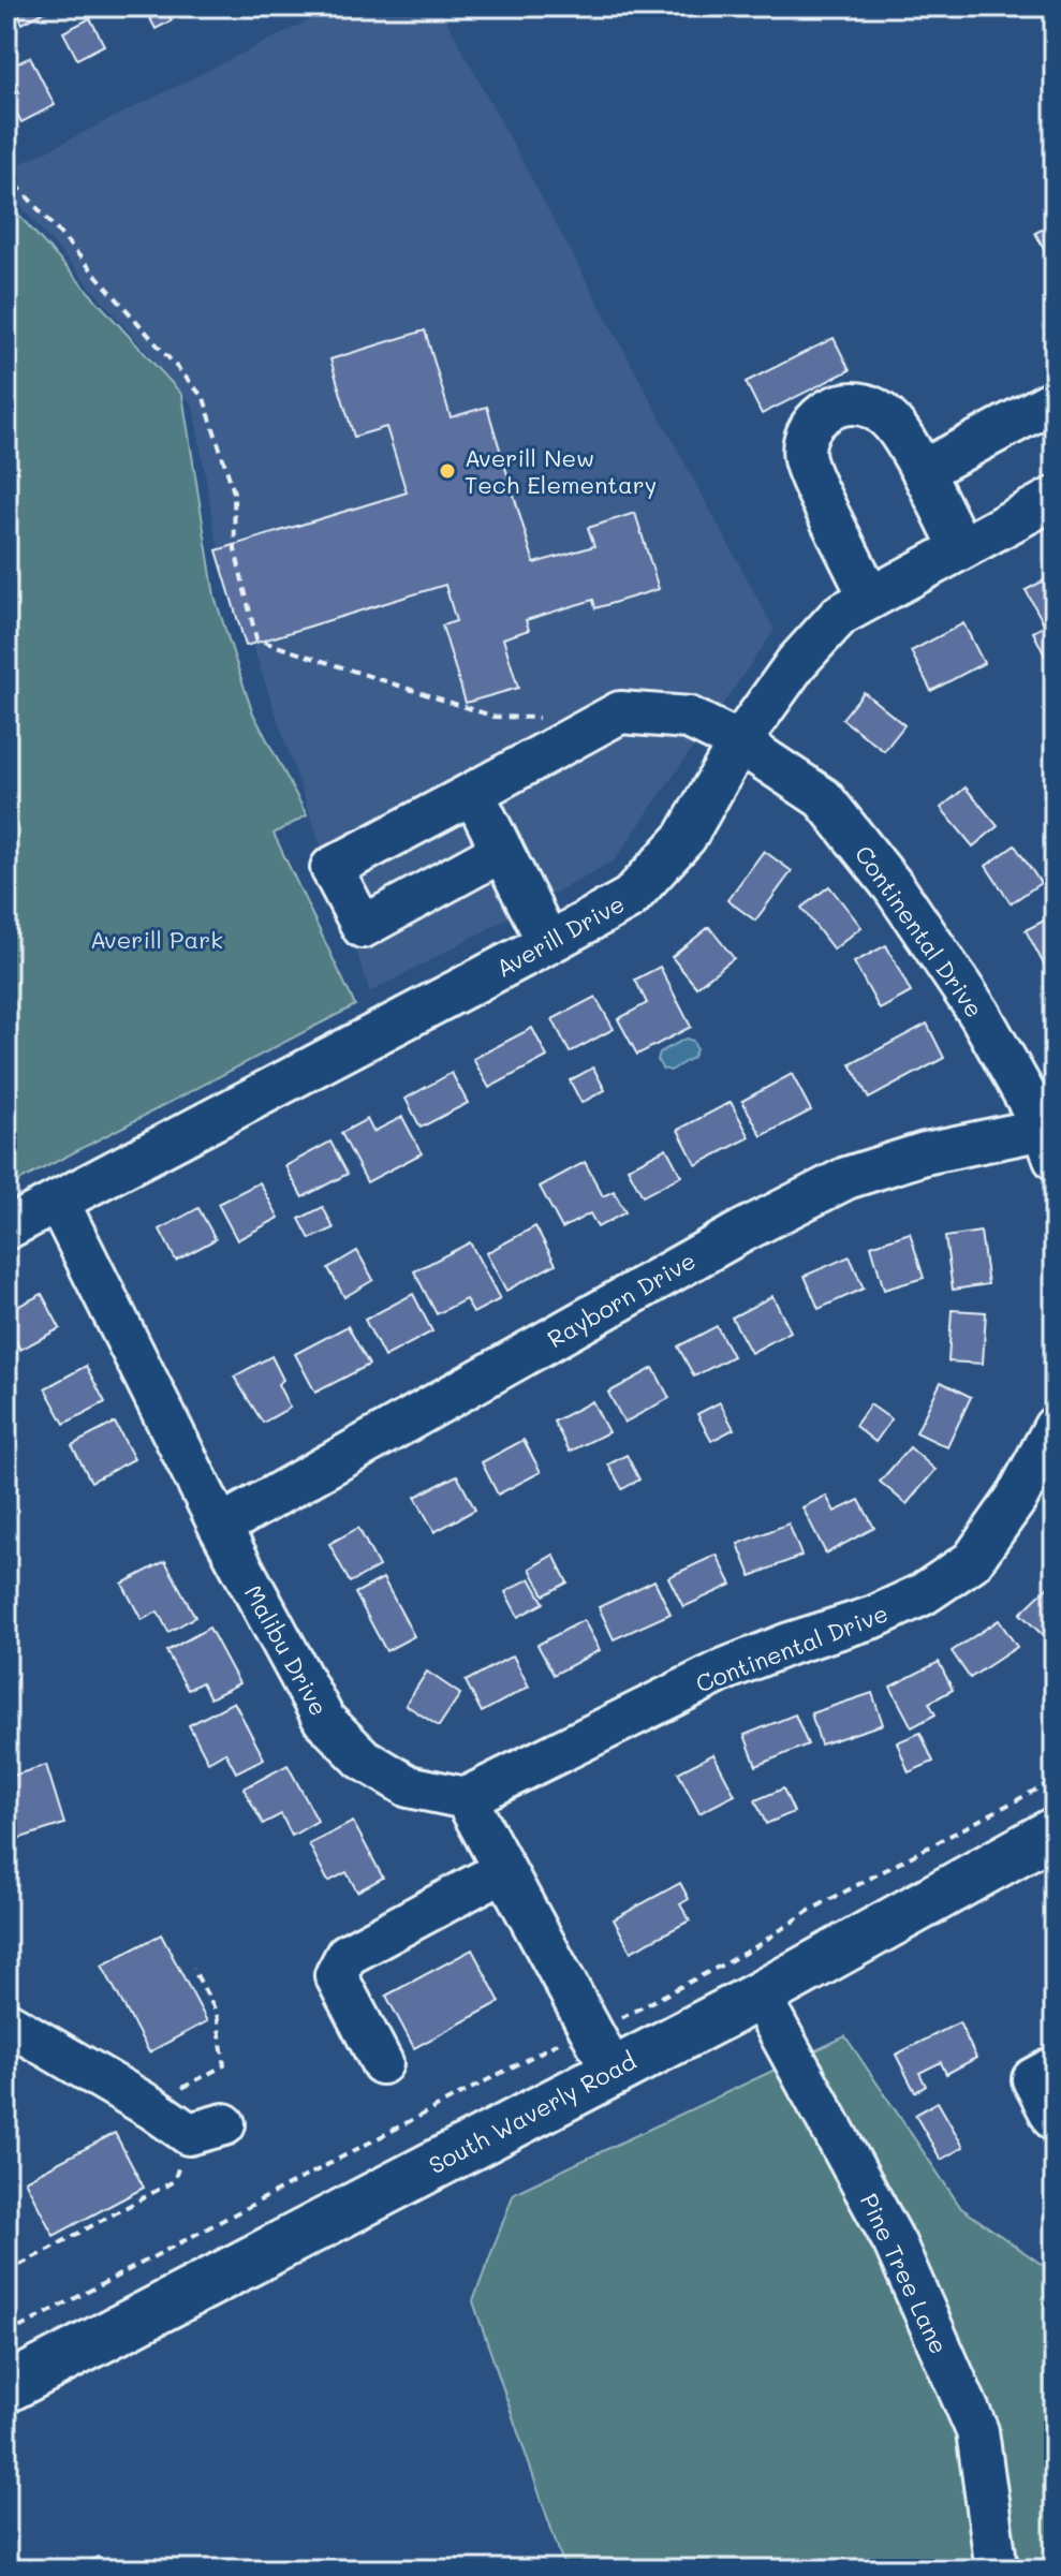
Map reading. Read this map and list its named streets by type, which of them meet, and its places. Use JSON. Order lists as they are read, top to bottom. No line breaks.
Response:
{"streets":{"main road":["South Waverly Road"],"street":["Continental Drive","Averill Drive","Rayborn Drive","Malibu Drive","Pine Tree Lane"]},"crossings":[["Continental Drive","Averill Drive"],["Continental Drive","Rayborn Drive"],["Continental Drive","Malibu Drive"],["Averill Drive","Malibu Drive"],["Rayborn Drive","Malibu Drive"],["South Waverly Road","Pine Tree Lane"]],"parks":["Averill Park"],"places":["Averill New Tech Elementary"]}
